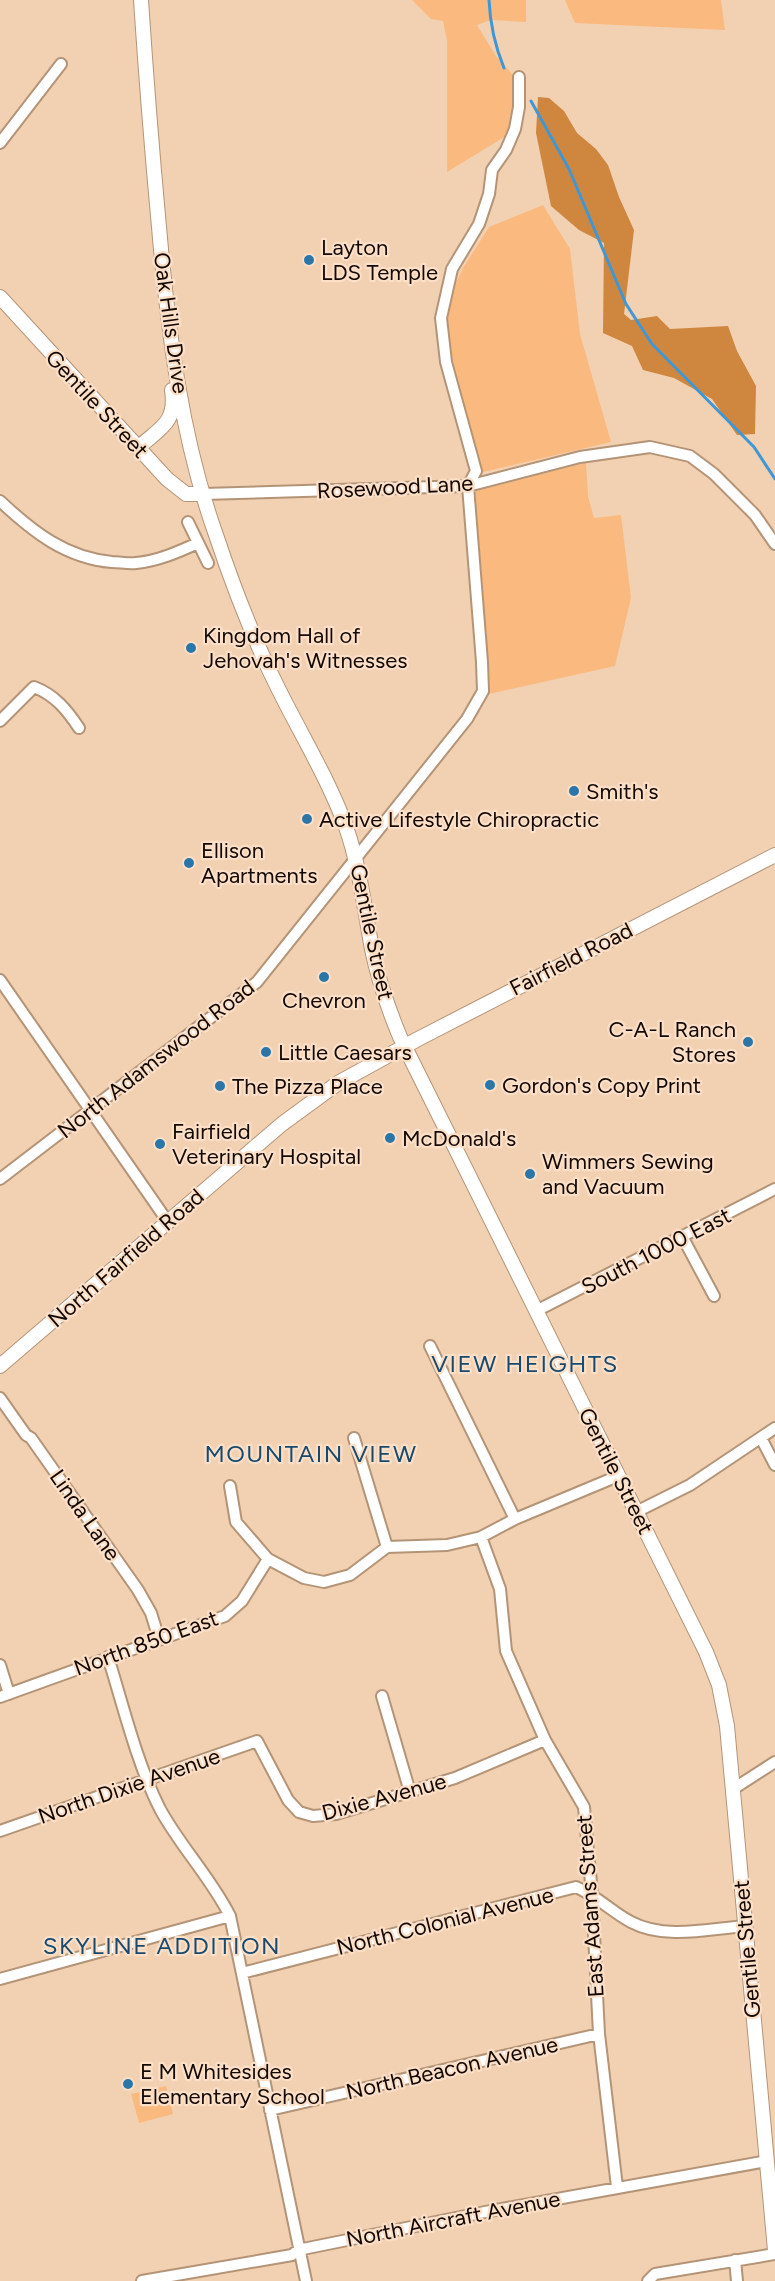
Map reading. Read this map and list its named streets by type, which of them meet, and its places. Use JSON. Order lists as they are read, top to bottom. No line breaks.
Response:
{"streets":{"main road":["Oak Hills Drive","Gentile Street","Fairfield Road","North Fairfield Road"],"street":["Rosewood Lane","North Adamswood Road","South 1000 East","Linda Lane","North 850 East","North Dixie Avenue","Dixie Avenue","East Adams Street","North Colonial Avenue","North Beacon Avenue","North Aircraft Avenue"]},"crossings":[["Oak Hills Drive","Gentile Street"],["Oak Hills Drive","Rosewood Lane"],["Gentile Street","Rosewood Lane"],["Gentile Street","Fairfield Road"],["Gentile Street","North Adamswood Road"],["Gentile Street","South 1000 East"],["Gentile Street","North Colonial Avenue"],["Gentile Street","North Aircraft Avenue"],["Rosewood Lane","North Adamswood Road"],["Fairfield Road","North Fairfield Road"],["Linda Lane","North 850 East"],["North Dixie Avenue","Dixie Avenue"],["Dixie Avenue","East Adams Street"],["East Adams Street","North Colonial Avenue"],["East Adams Street","North Beacon Avenue"],["East Adams Street","North Aircraft Avenue"]],"districts":["VIEW HEIGHTS","MOUNTAIN VIEW","SKYLINE ADDITION"],"places":["Layton LDS Temple","Kingdom Hall of Jehovah's Witnesses","Smith's","Active Lifestyle Chiropractic","Ellison Apartments","Chevron","C-A-L Ranch Stores","Little Caesars","Gordon's Copy Print","The Pizza Place","McDonald's","Fairfield Veterinary Hospital","Wimmers Sewing and Vacuum","E M Whitesides Elementary School"]}
